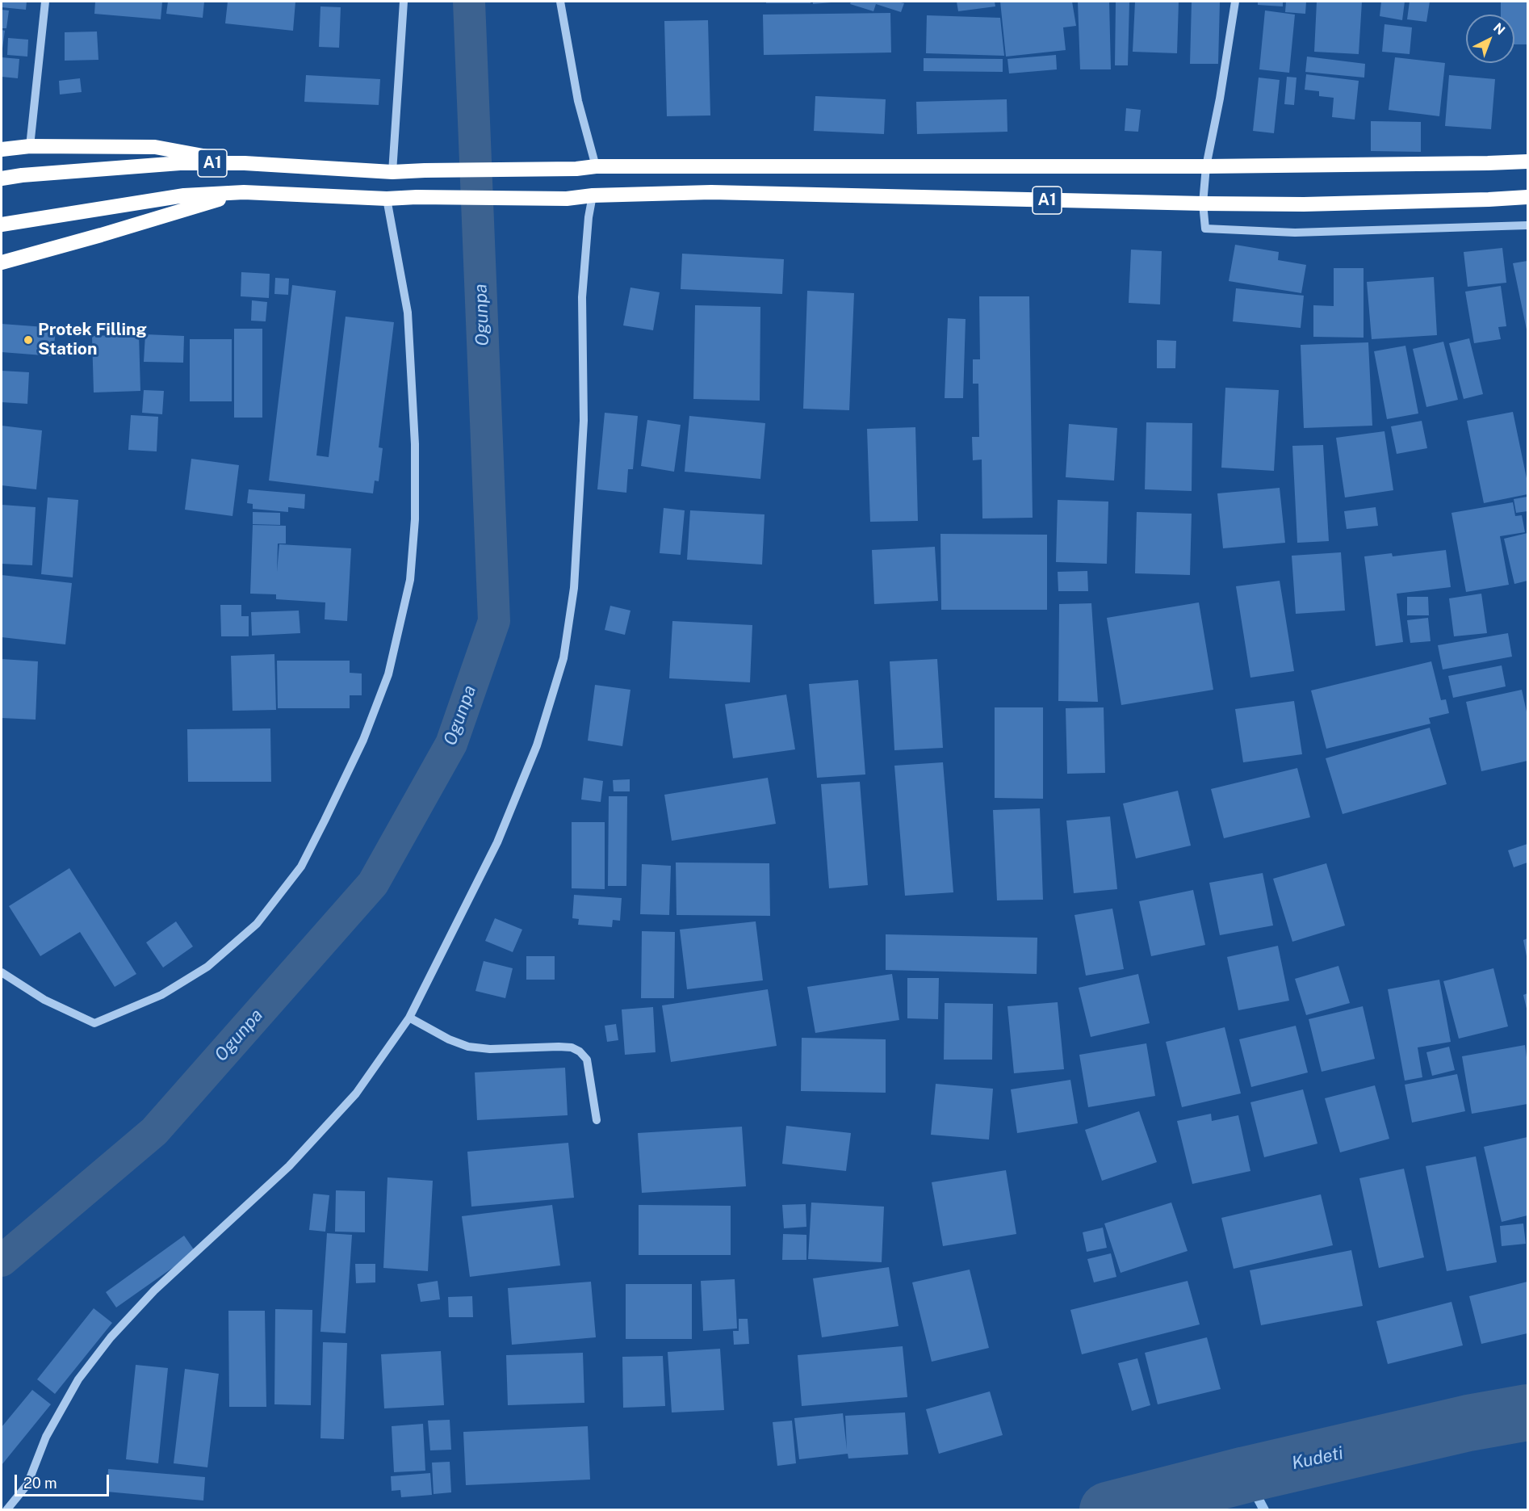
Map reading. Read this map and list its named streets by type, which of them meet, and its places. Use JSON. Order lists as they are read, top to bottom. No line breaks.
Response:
{"streets":{"highway":["A1"]},"water":["Ogunpa","Kudeti"],"places":["Protek Filling Station"],"scale_bar":"20 m","north":"top right"}
